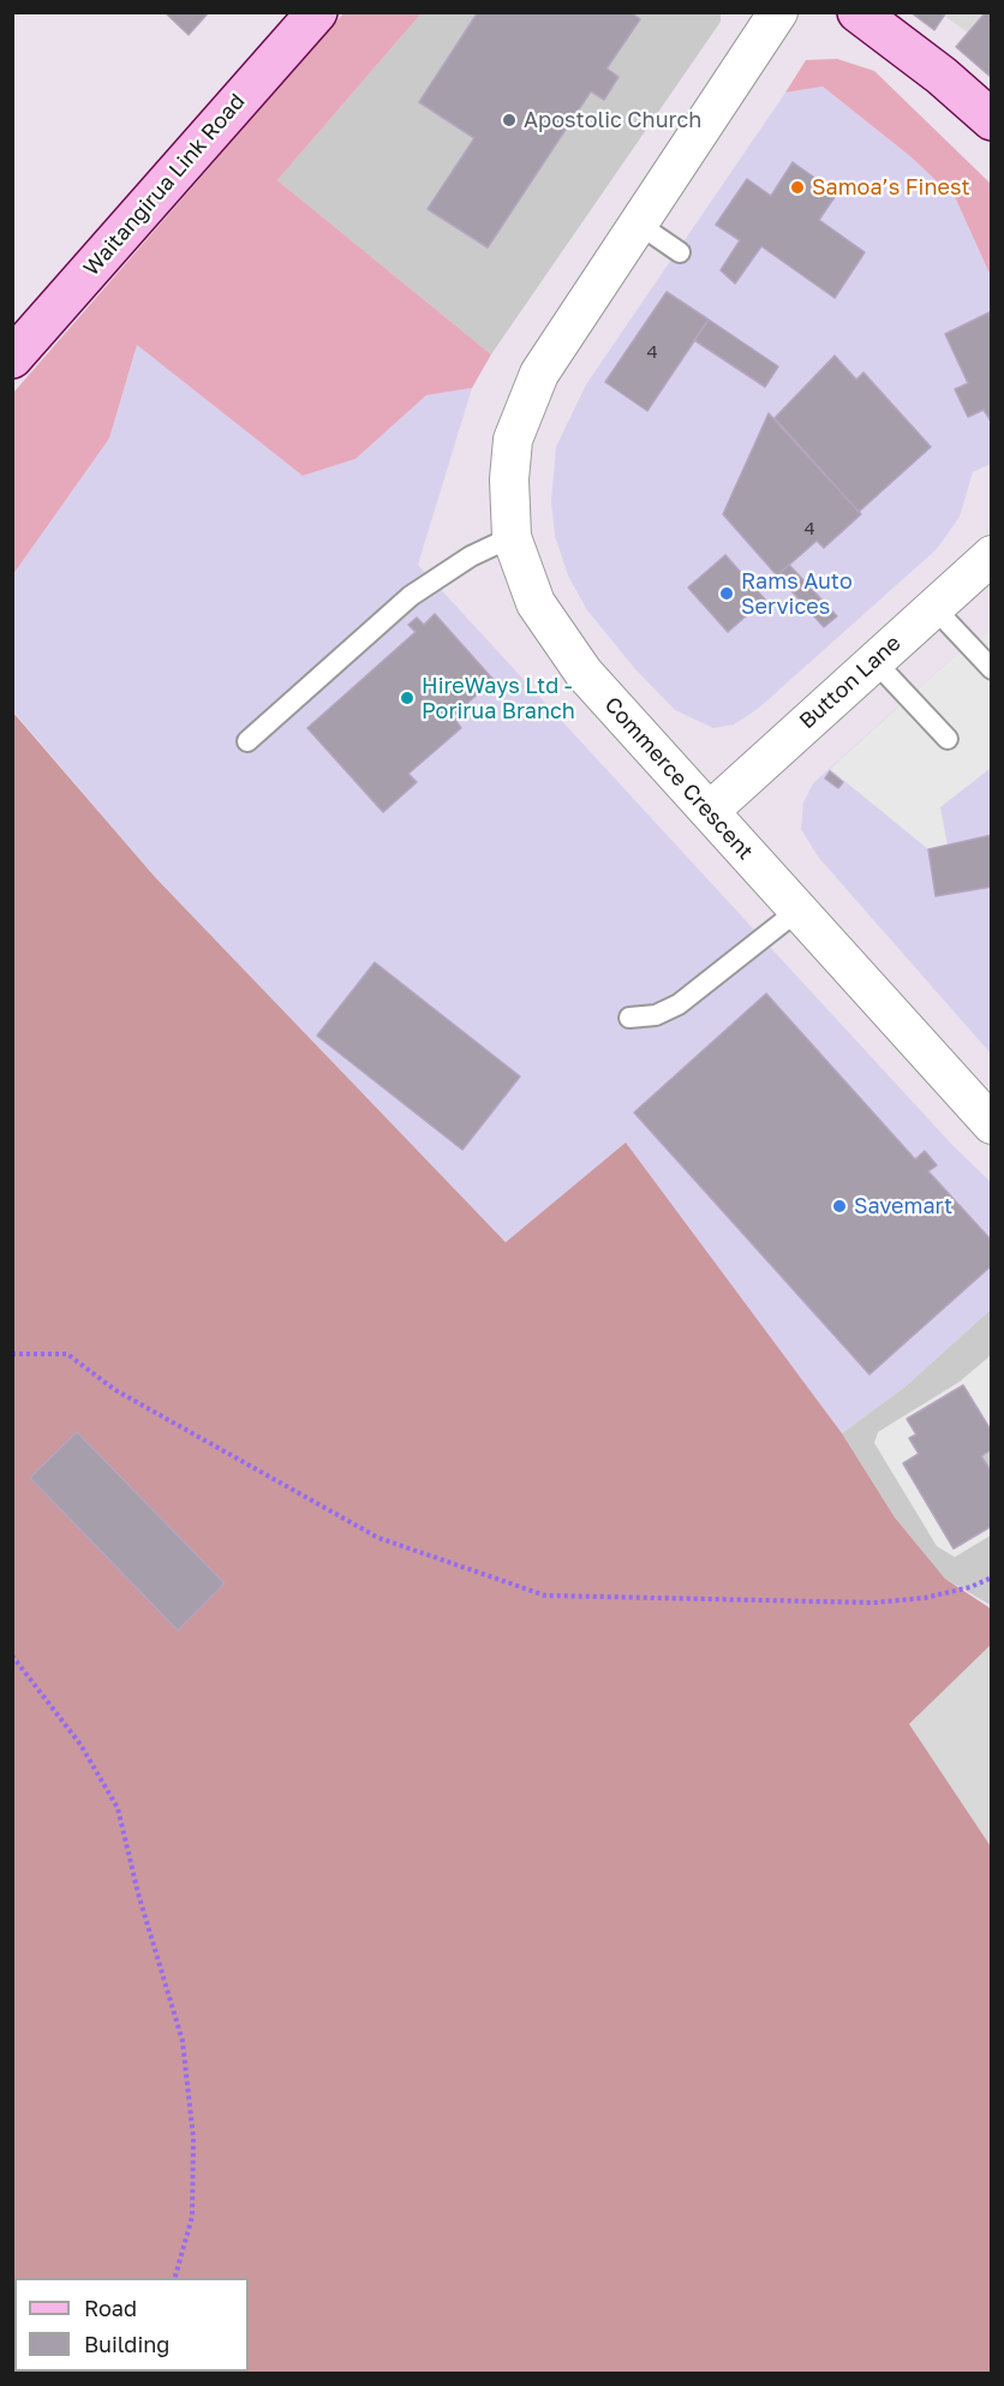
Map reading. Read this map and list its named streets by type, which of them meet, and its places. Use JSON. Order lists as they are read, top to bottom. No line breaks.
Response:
{"streets":{"main road":["Waitangirua Link Road"],"street":["Button Lane","Commerce Crescent"]},"crossings":[["Button Lane","Commerce Crescent"]],"places":["Apostolic Church","Samoa’s Finest","Rams Auto Services","HireWays Ltd - Porirua Branch","Savemart"],"house_numbers":["4","4"],"legend":["Road","Building"]}
